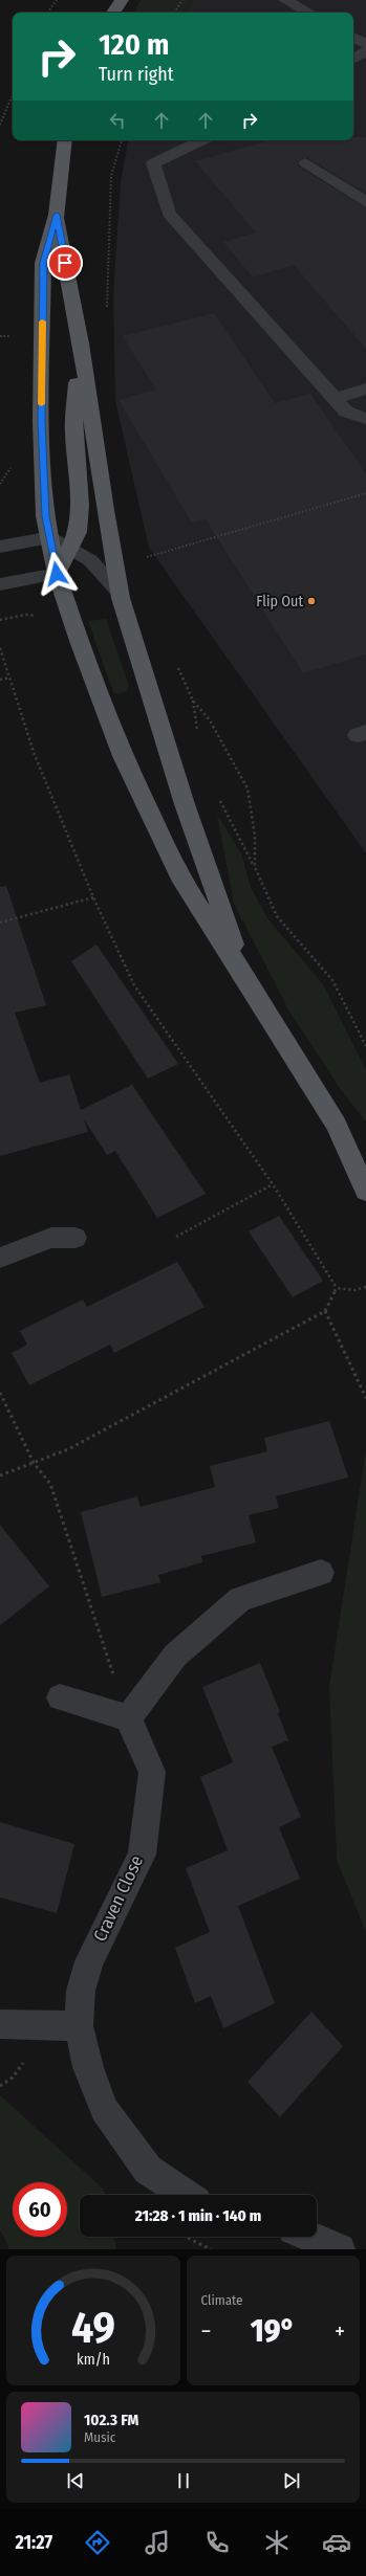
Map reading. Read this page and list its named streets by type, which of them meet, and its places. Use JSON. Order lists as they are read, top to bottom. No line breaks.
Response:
{"streets":{"street":["Craven Close"]},"places":["Flip Out"],"page":{"turn":["120 m","Turn right"],"limit":"60","trip":"21:28 · 1 min · 140 m","tile":"Climate","heat":["−","19°","+"],"song":["102.3 FM","Music"],"tabs":"21:27","gauge":["49","km/h"]}}
